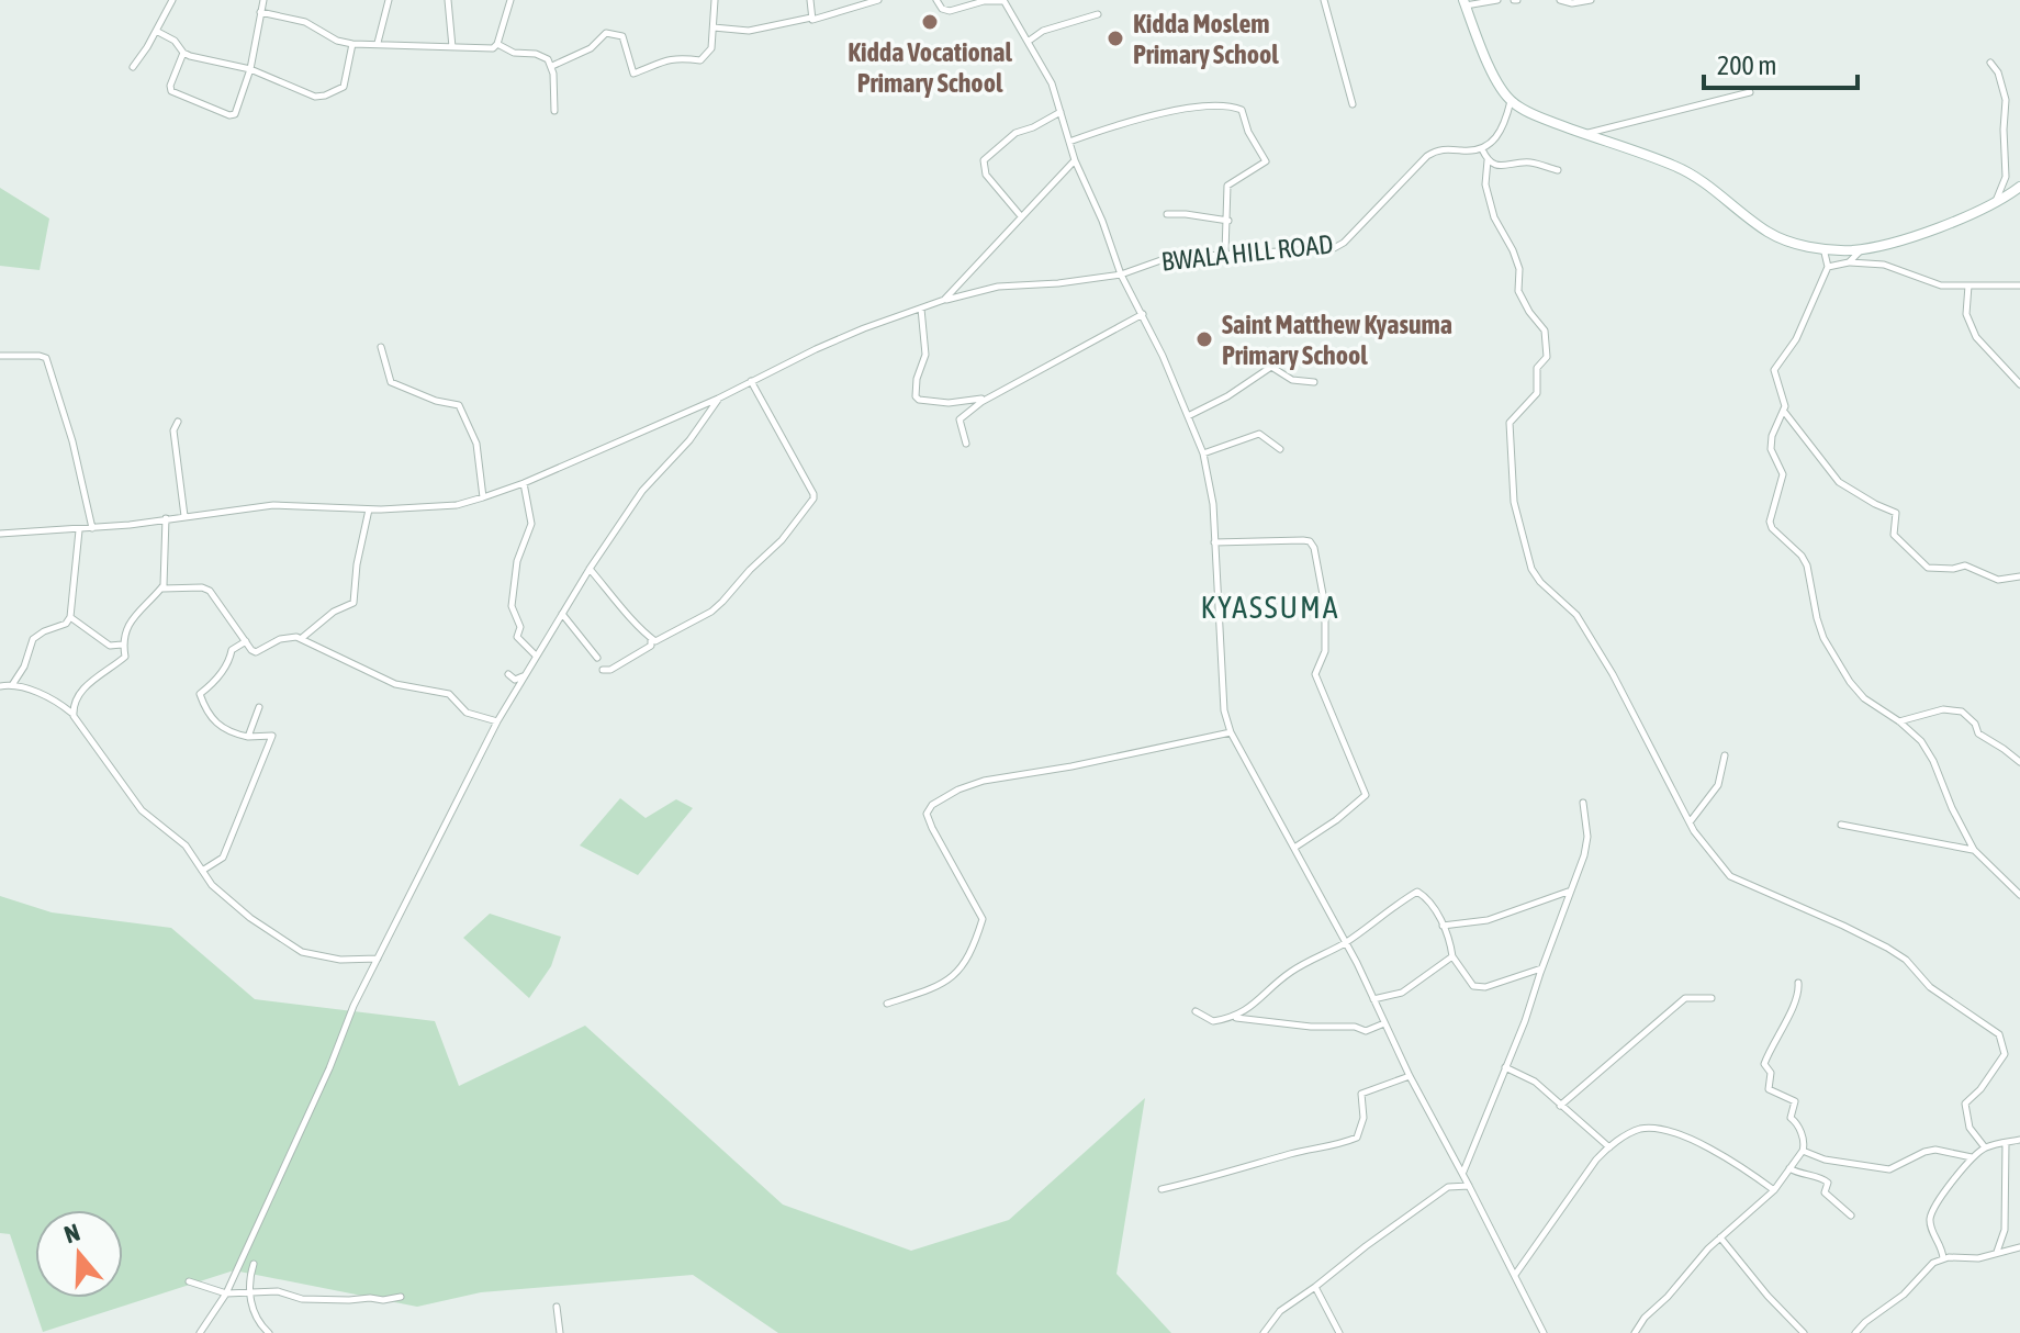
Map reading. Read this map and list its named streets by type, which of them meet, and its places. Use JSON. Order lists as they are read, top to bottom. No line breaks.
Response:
{"streets":{"street":["BWALA HILL ROAD"]},"districts":["KYASSUMA"],"places":["Kidda Vocational Primary School","Kidda Moslem Primary School","Saint Matthew Kyasuma Primary School"],"scale_bar":"200 m","north":"top"}
